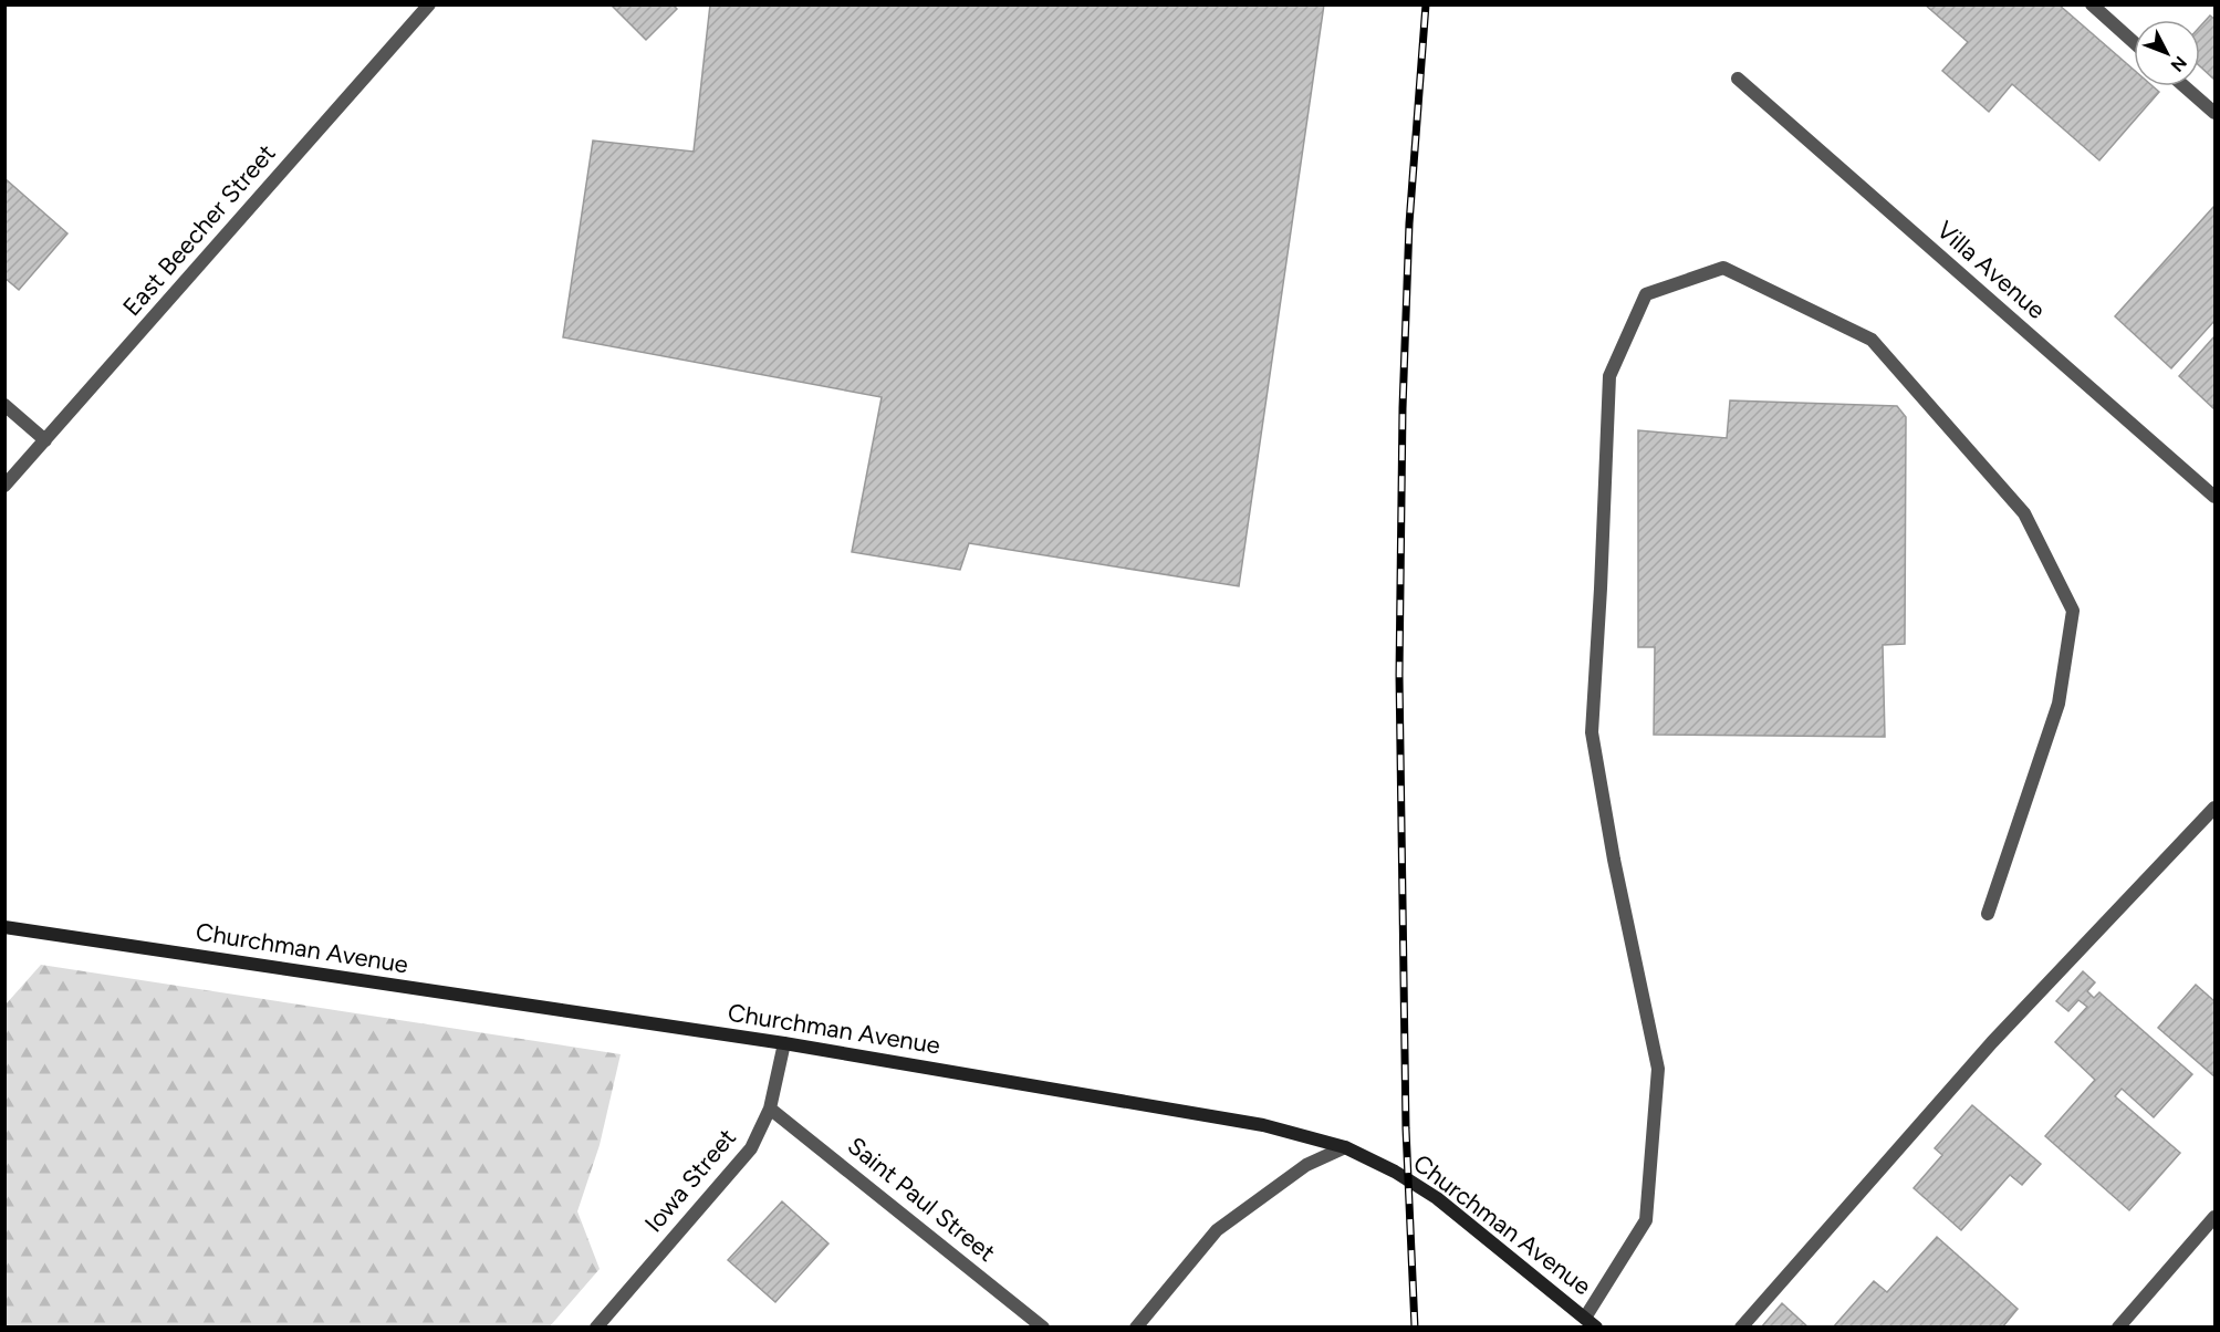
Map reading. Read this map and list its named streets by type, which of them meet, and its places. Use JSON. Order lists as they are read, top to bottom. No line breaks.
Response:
{"streets":{"main road":["Churchman Avenue"],"street":["East Beecher Street","Villa Avenue","Iowa Street","Saint Paul Street"]},"crossings":[["Churchman Avenue","Iowa Street"],["Iowa Street","Saint Paul Street"]],"north":"bottom right"}
